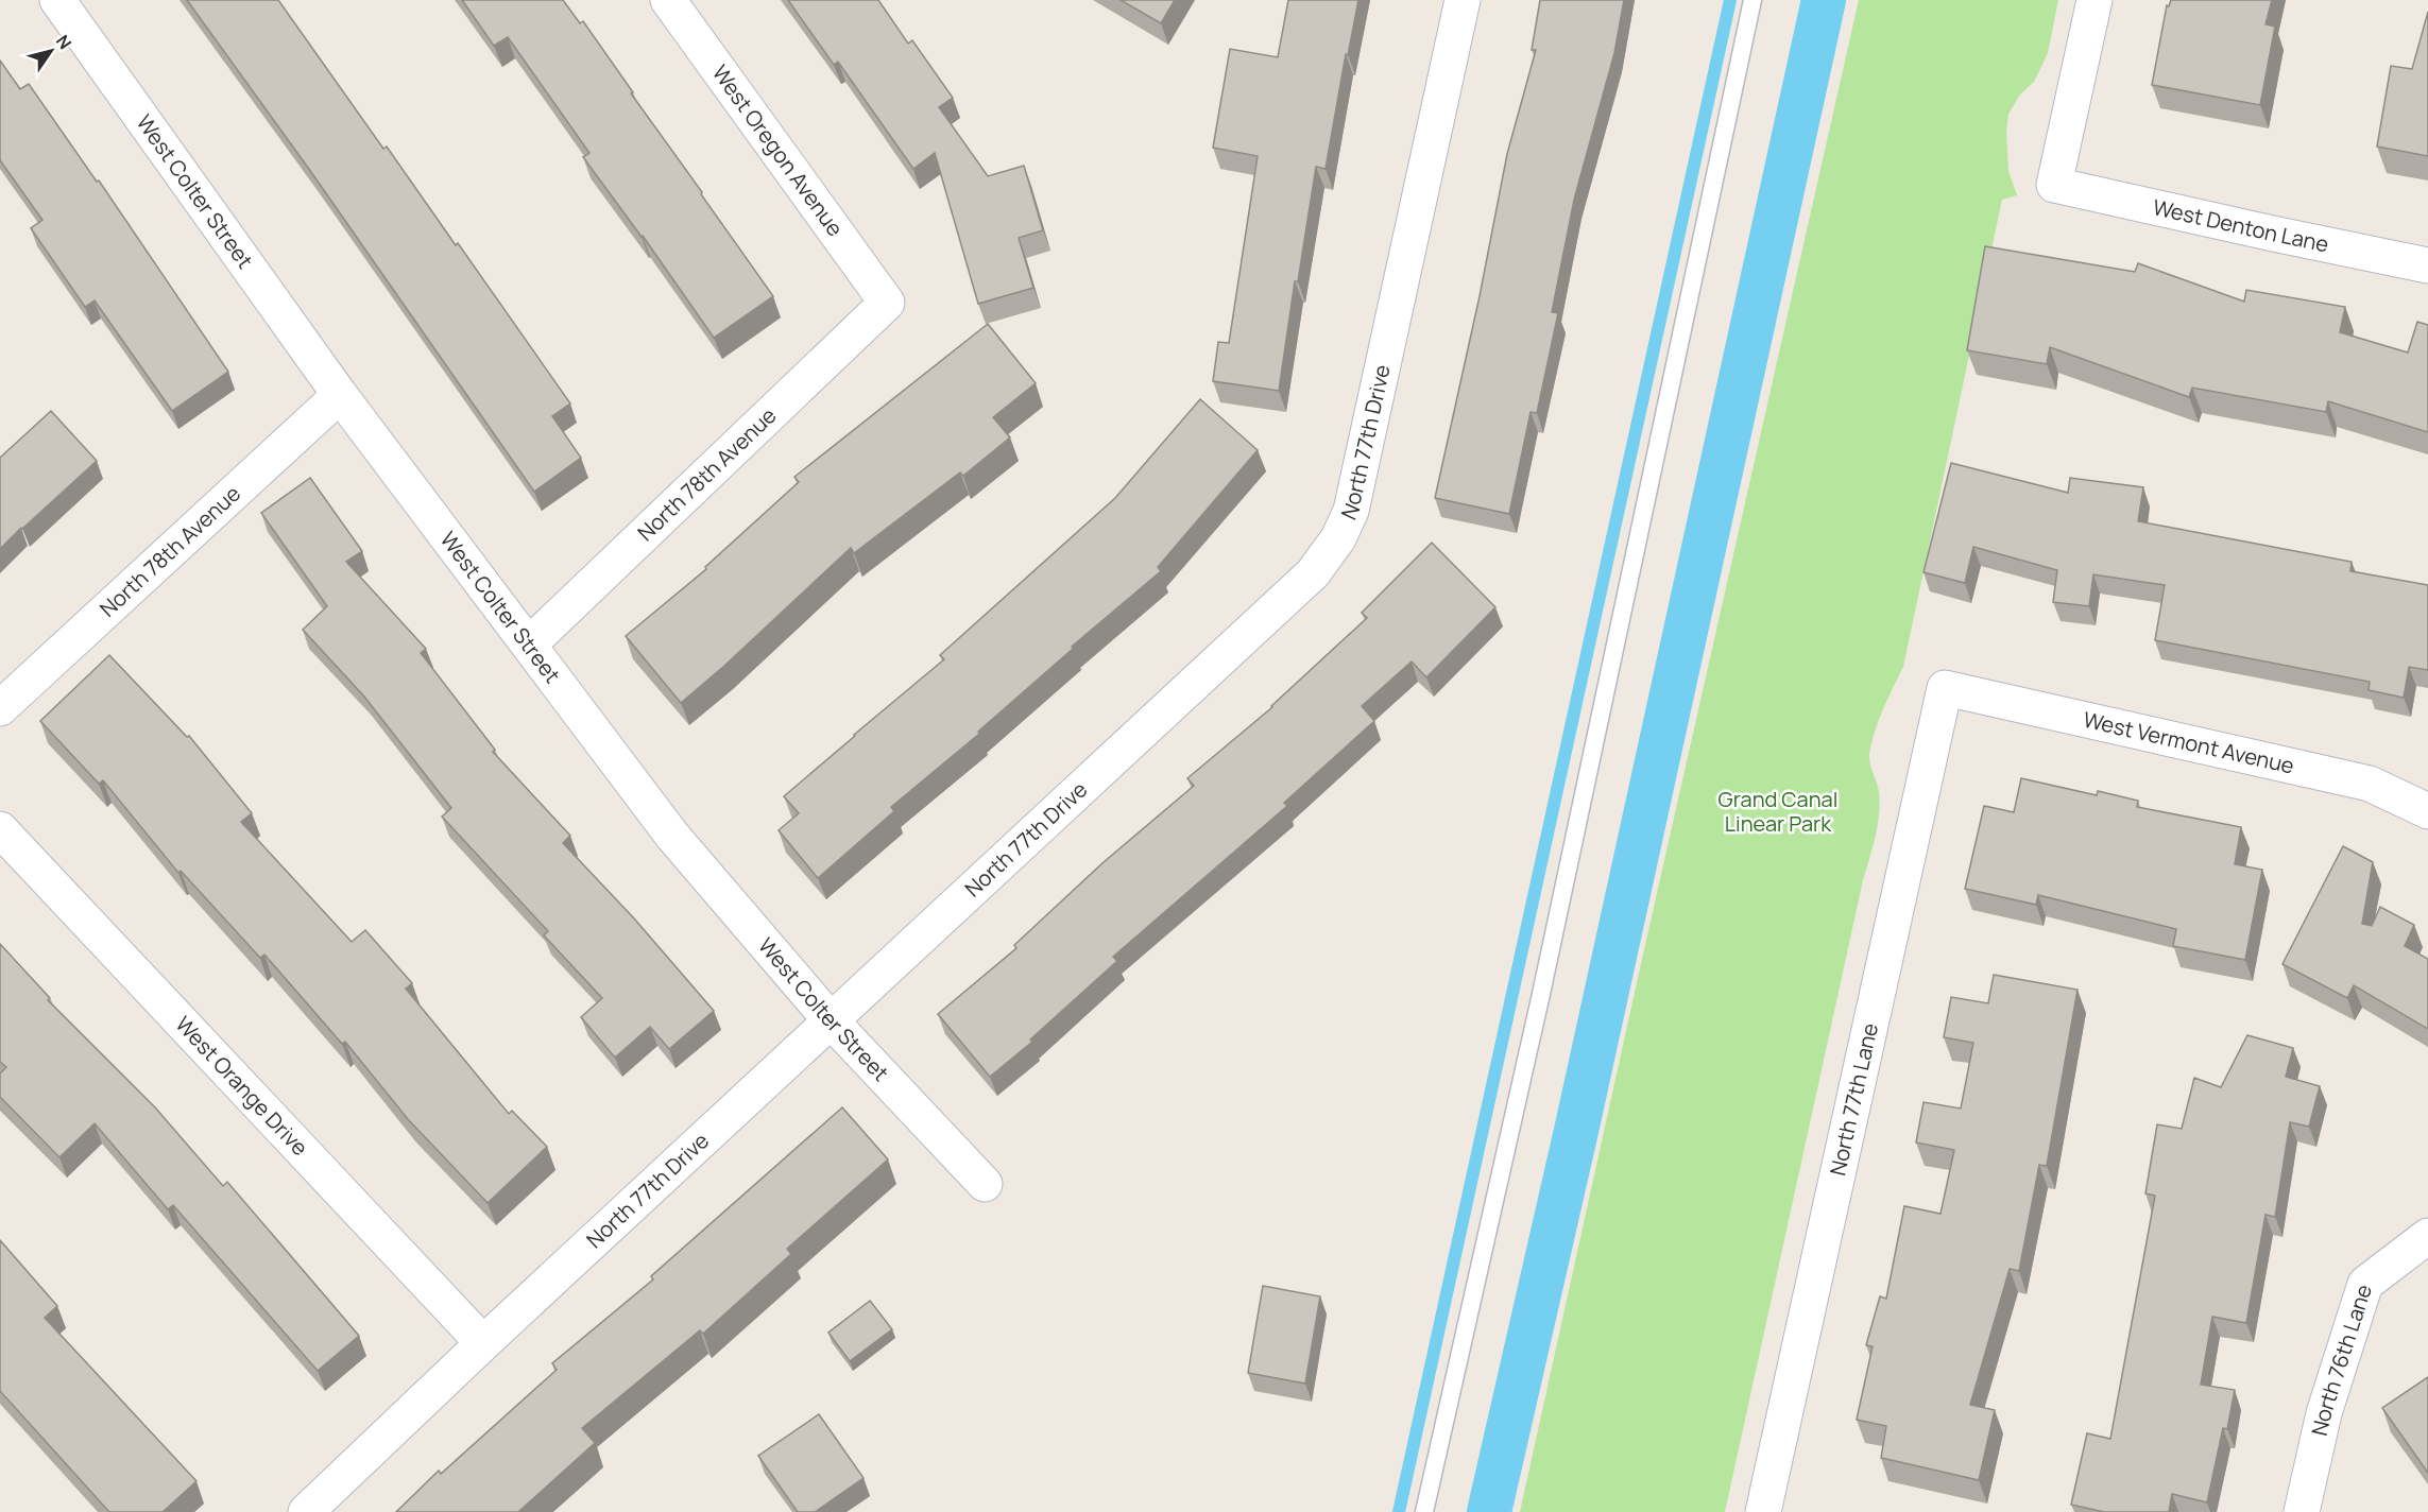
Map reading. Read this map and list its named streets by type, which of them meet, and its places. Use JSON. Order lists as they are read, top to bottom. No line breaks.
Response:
{"streets":{"street":["West Oregon Avenue","West Colter Street","West Denton Lane","North 77th Drive","North 78th Avenue","West Vermont Avenue","West Orange Drive","North 77th Lane","North 76th Lane"]},"crossings":[["West Oregon Avenue","North 78th Avenue"],["West Colter Street","North 77th Drive"],["West Colter Street","North 78th Avenue"],["North 77th Drive","West Orange Drive"],["West Vermont Avenue","North 77th Lane"]],"parks":["Grand Canal Linear Park"],"north":"top right"}
